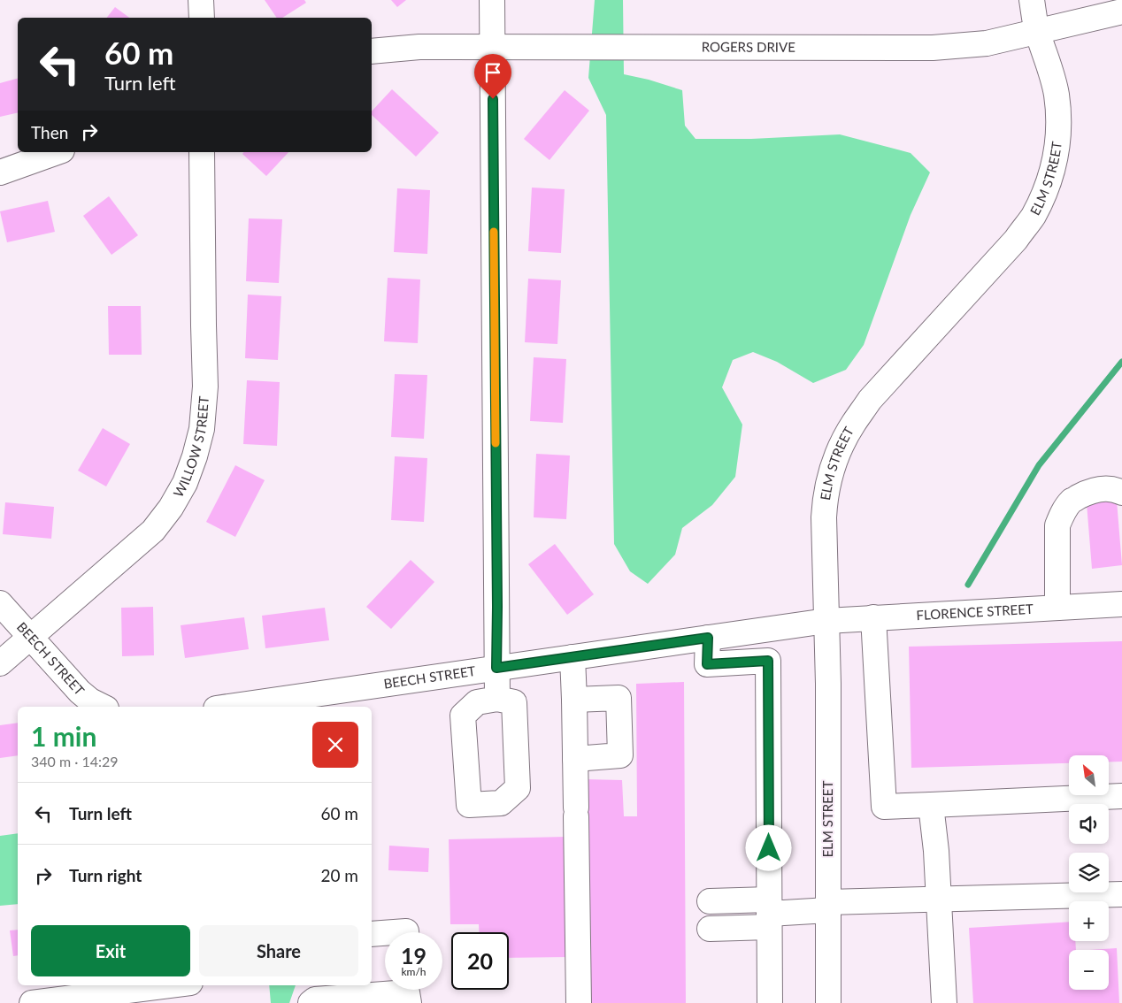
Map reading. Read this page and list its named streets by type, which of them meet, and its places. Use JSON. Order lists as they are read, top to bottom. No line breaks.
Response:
{"streets":{"street":["ROGERS DRIVE","ELM STREET","WILLOW STREET","FLORENCE STREET","BEECH STREET"]},"crossings":[["ROGERS DRIVE","ELM STREET"],["ELM STREET","FLORENCE STREET"],["ELM STREET","BEECH STREET"],["WILLOW STREET","BEECH STREET"],["FLORENCE STREET","BEECH STREET"]],"north":"top left","page":{"turn":["60 m","Turn left"],"then":"Then","heading":["1 min","340 m · 14:29"],"map_buttons":["+","−"],"list":[{"name":"Turn left","value":"60 m"},{"name":"Turn right","value":"20 m"}],"buttons":["Exit","Share"],"speed":"19 km/h","limit":"20"}}
